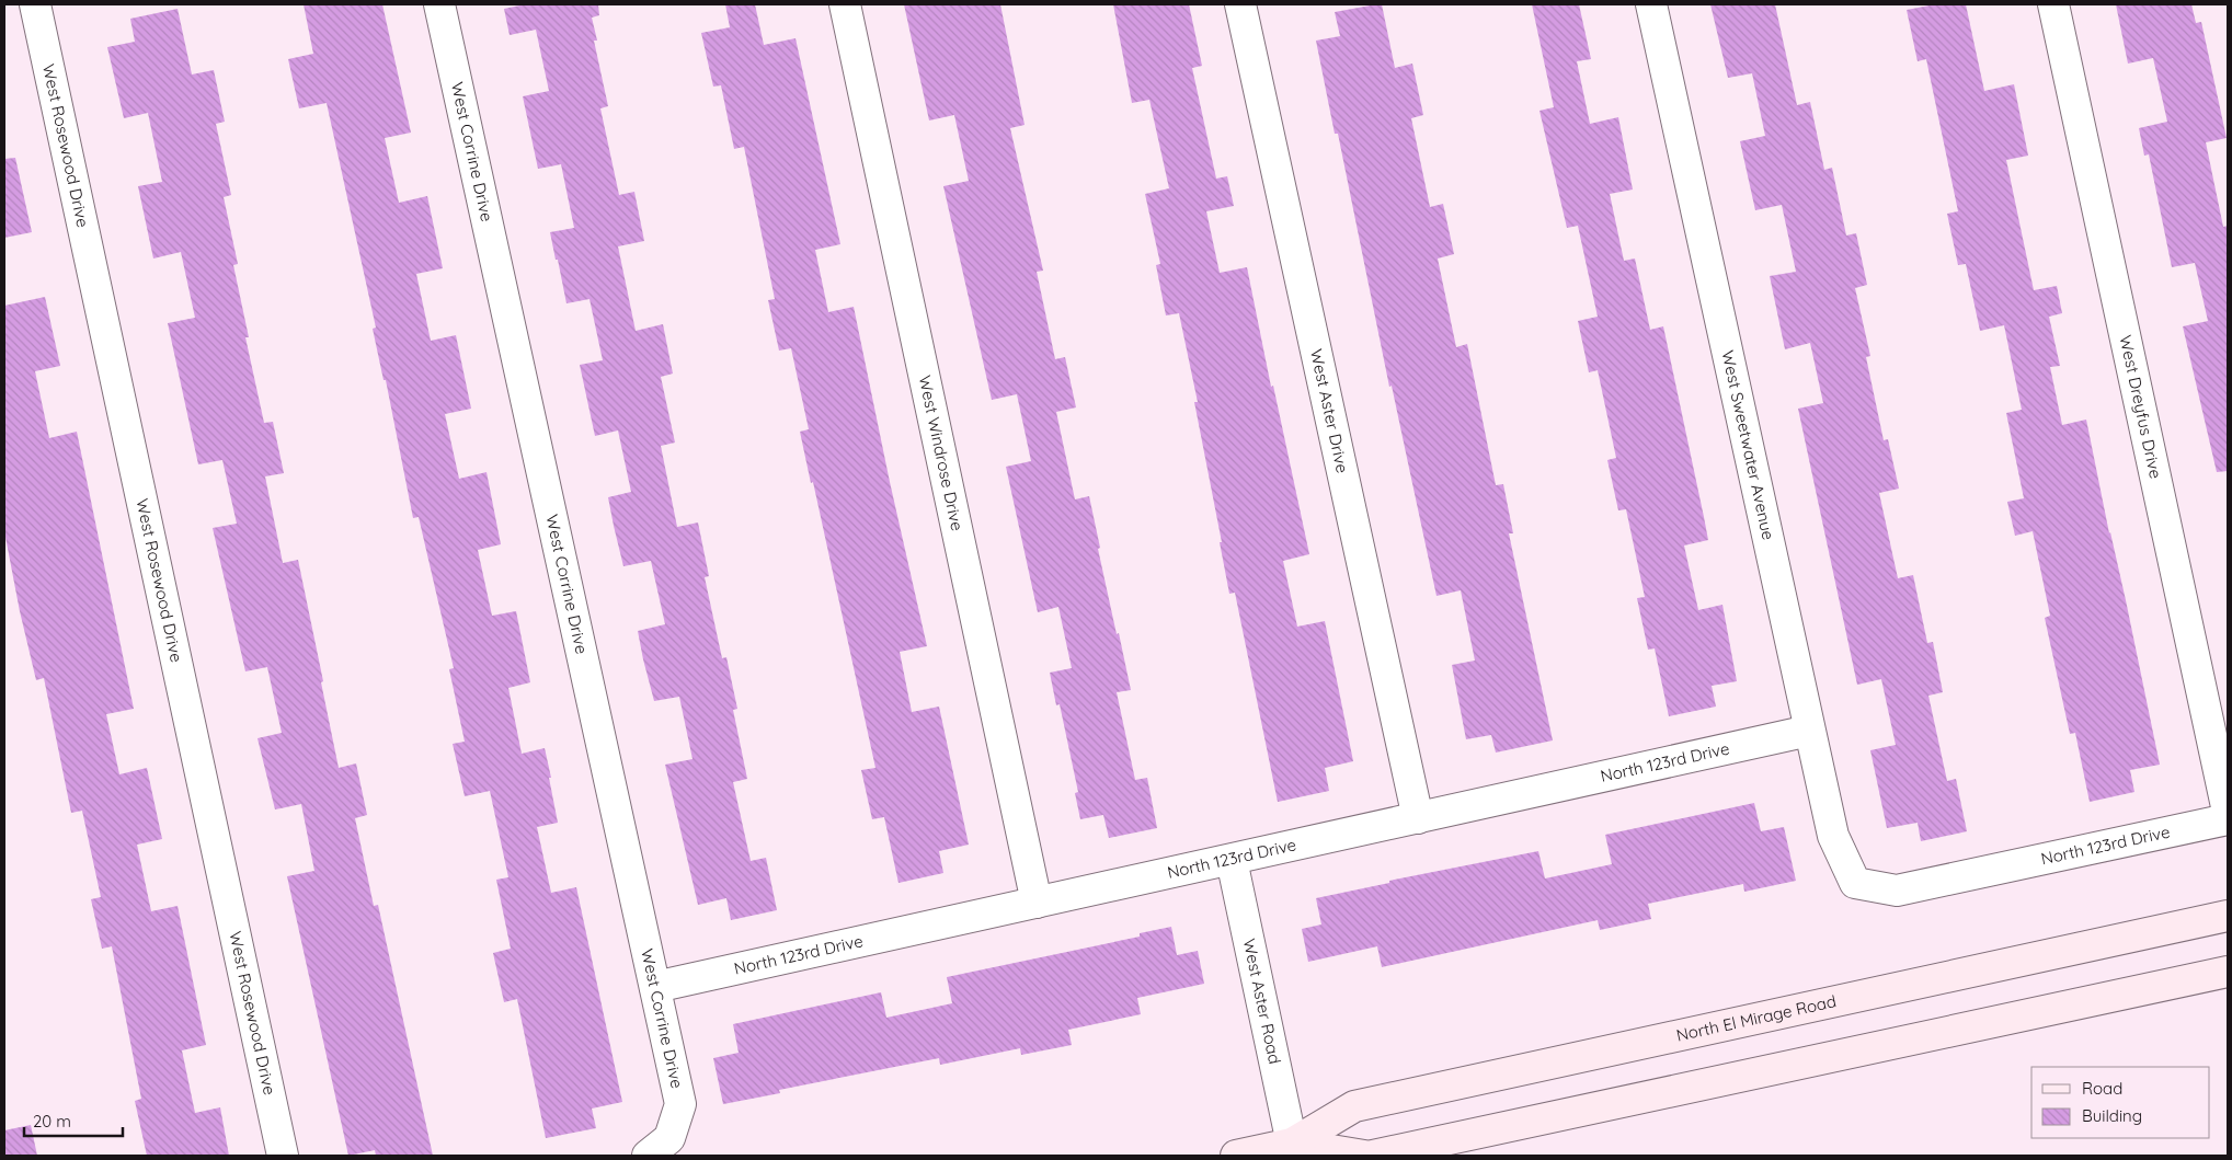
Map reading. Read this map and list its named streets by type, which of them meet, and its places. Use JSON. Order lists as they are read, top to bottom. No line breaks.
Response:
{"streets":{"main road":["North El Mirage Road"],"street":["West Rosewood Drive","West Corrine Drive","West Dreyfus Drive","West Aster Drive","West Sweetwater Avenue","West Windrose Drive","North 123rd Drive","West Aster Road"]},"crossings":[["West Corrine Drive","North 123rd Drive"],["West Aster Drive","North 123rd Drive"],["West Sweetwater Avenue","North 123rd Drive"],["West Windrose Drive","North 123rd Drive"],["North 123rd Drive","West Aster Road"],["West Aster Road","North El Mirage Road"]],"legend":["Road","Building"],"scale_bar":"20 m"}
